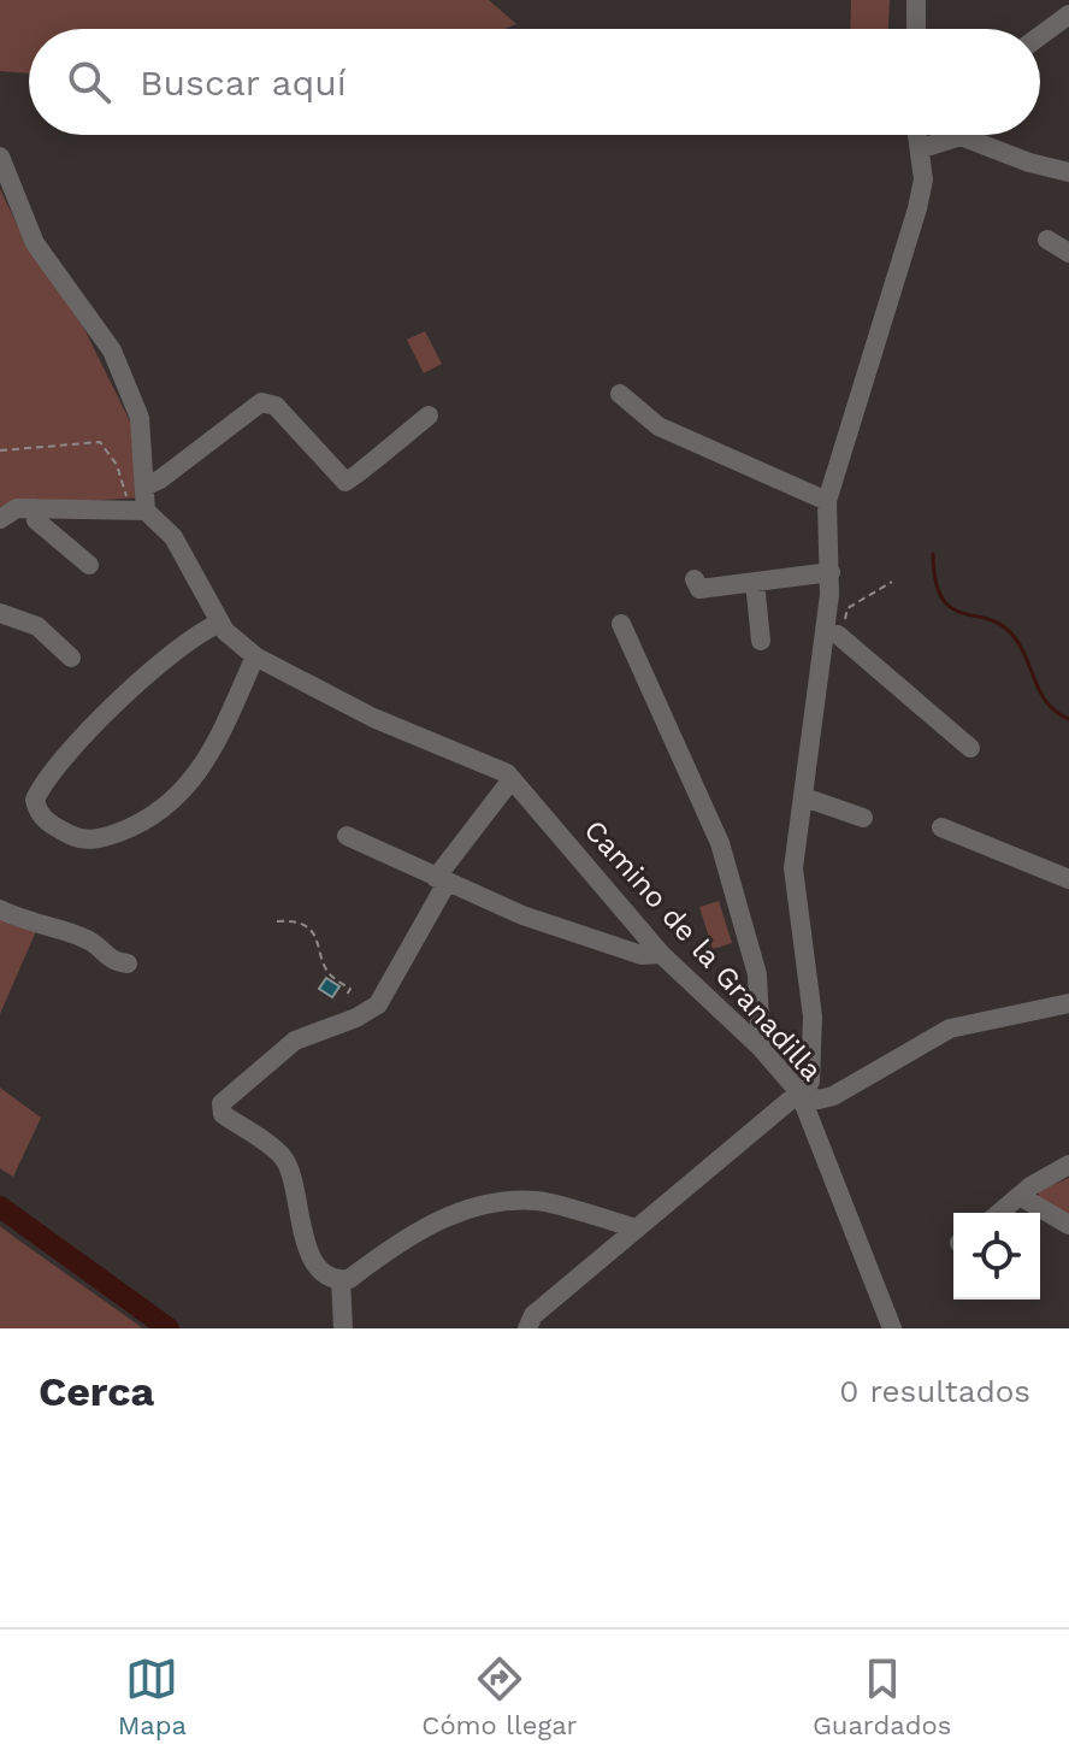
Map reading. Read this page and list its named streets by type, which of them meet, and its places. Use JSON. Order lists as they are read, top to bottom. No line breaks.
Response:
{"streets":{"street":["Camino de la Granadilla"]},"page":{"search":"Buscar aquí","heading":["Cerca","0 resultados"],"nav":["Mapa","Cómo llegar","Guardados"]}}
